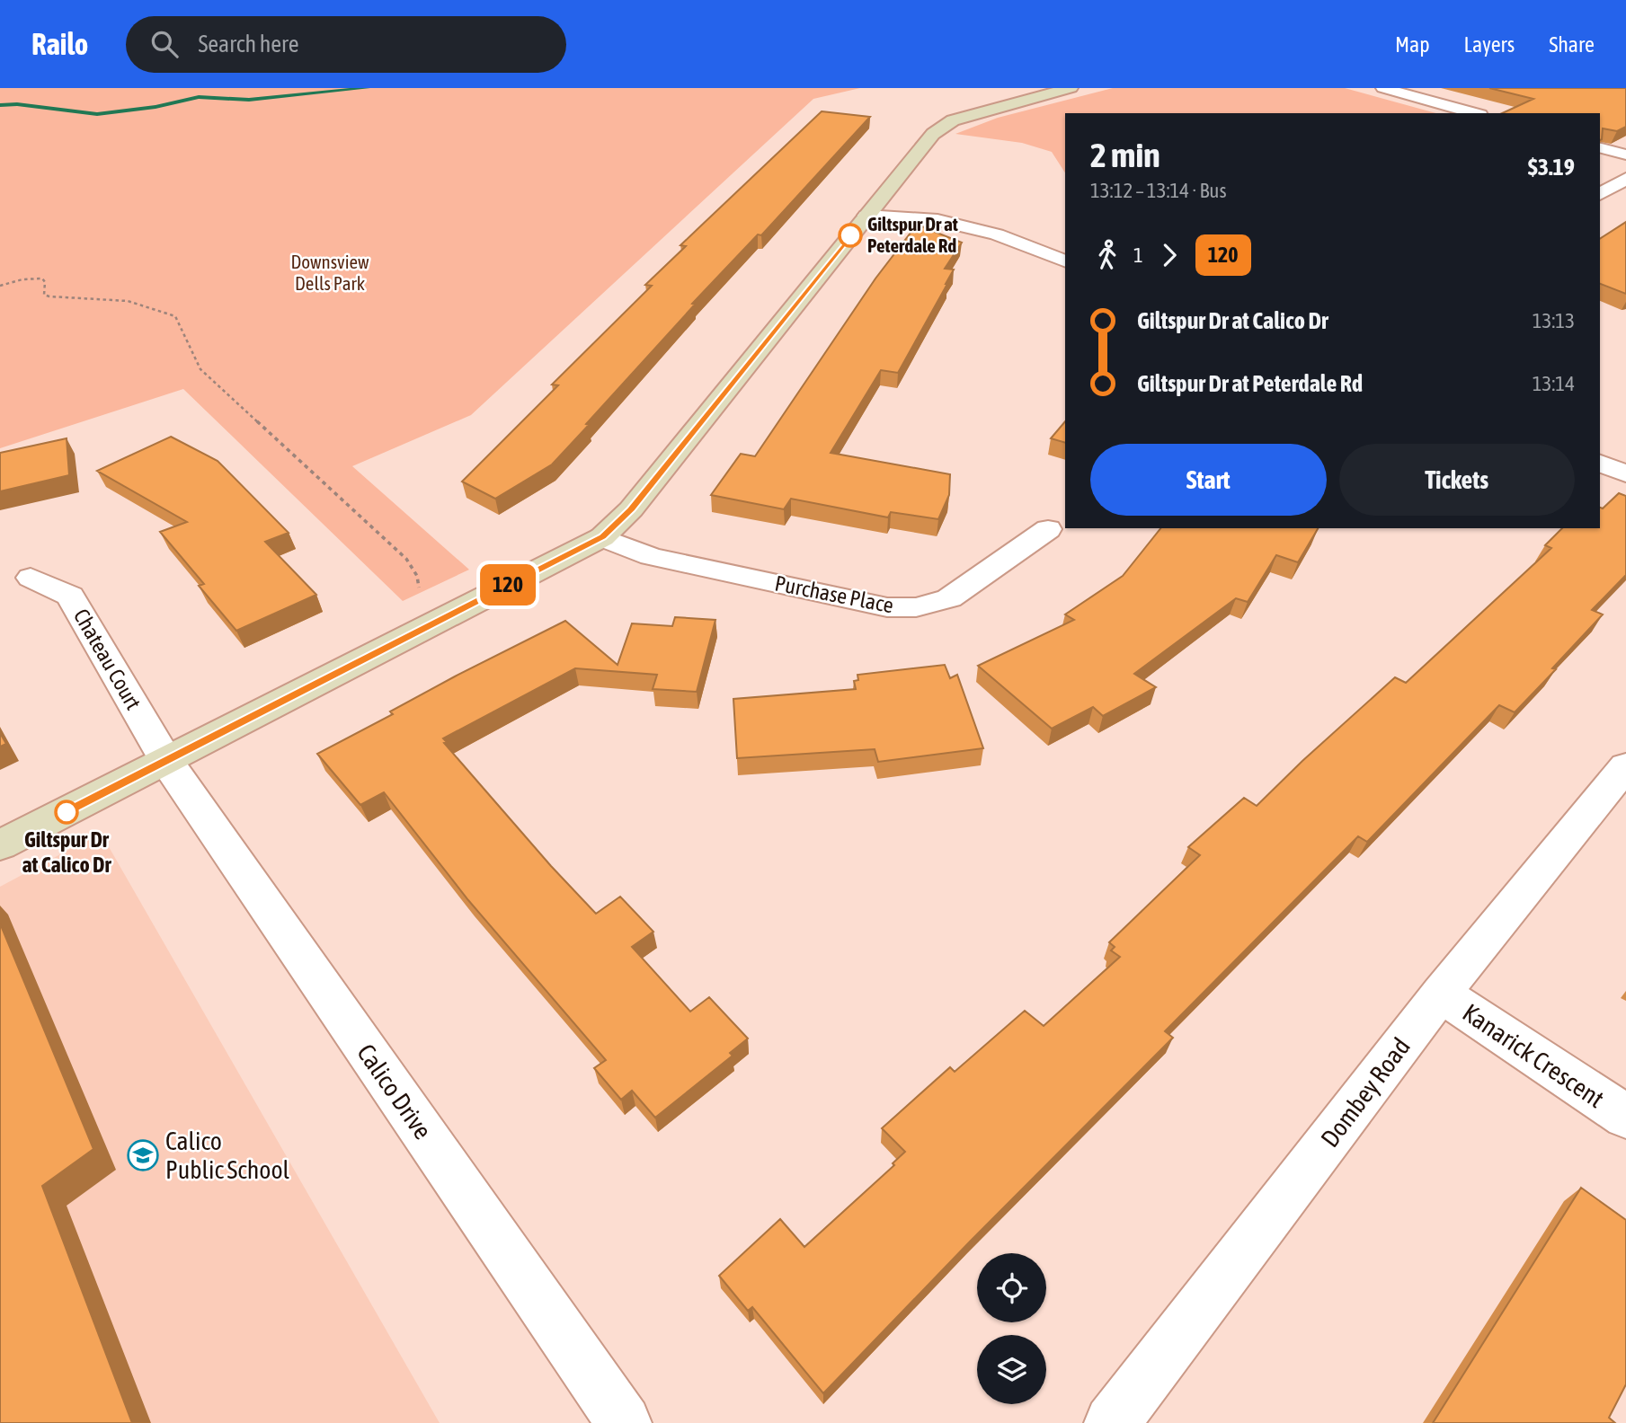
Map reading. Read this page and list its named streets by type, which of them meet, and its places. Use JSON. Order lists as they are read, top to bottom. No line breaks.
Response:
{"streets":{"street":["Purchase Place","Chateau Court","Kanarick Crescent","Calico Drive","Dombey Road"]},"crossings":[["Chateau Court","Calico Drive"],["Kanarick Crescent","Dombey Road"]],"parks":["Downsview Dells Park"],"places":{"other":["Giltspur Dr at Peterdale Rd","Giltspur Dr at Calico Dr"],"school or university":["Calico Public School"]},"lines":["bus line 120"],"page":{"header":"Railo","search":"Search here","nav":["Map","Layers","Share"],"on_map":"120","heading":["2 min","13:12 – 13:14 · Bus","$3.19"],"legs":["1","120"],"list":[{"name":"Giltspur Dr at Calico Dr","value":"13:13"},{"name":"Giltspur Dr at Peterdale Rd","value":"13:14"}],"buttons":["Start","Tickets"]}}
